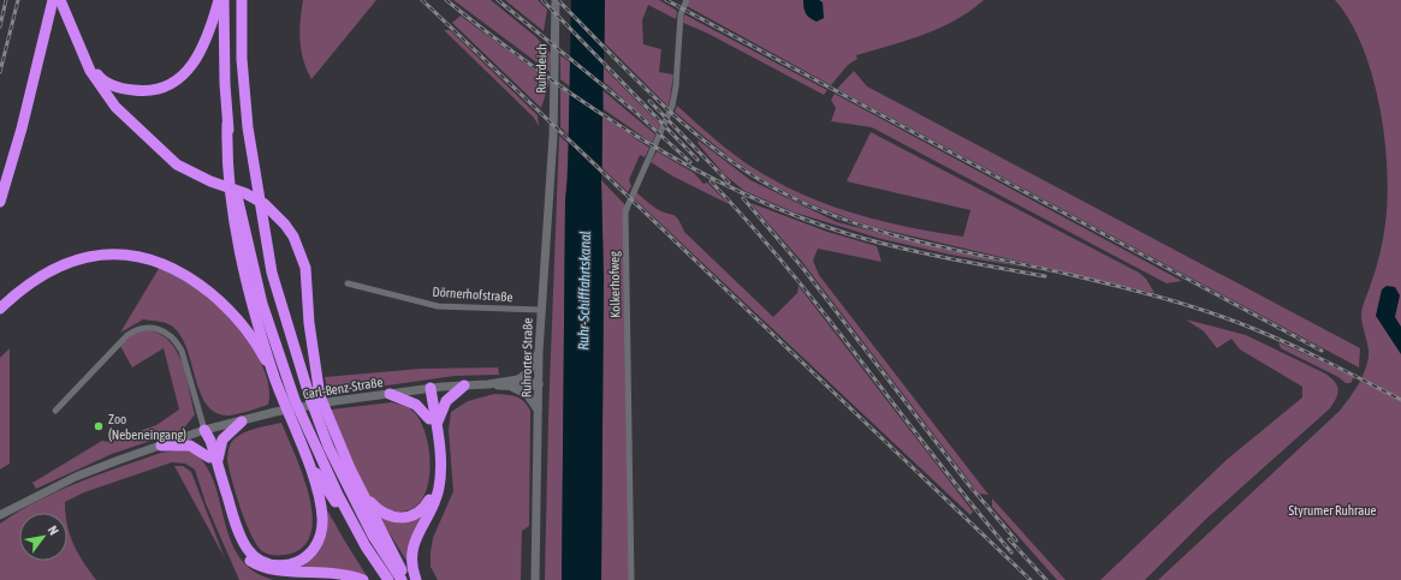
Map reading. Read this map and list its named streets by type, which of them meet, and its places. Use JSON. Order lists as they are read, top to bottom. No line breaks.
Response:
{"streets":{"main road":["Ruhrdeich","Ruhrorter Straße","Carl-Benz-Straße"],"street":["Kolkerhofweg","Dörnerhofstraße"]},"crossings":[["Ruhrdeich","Ruhrorter Straße"],["Dörnerhofstraße","Ruhrorter Straße"],["Ruhrorter Straße","Carl-Benz-Straße"]],"water":["Ruhr-Schifffahrtskanal"],"parks":["Styrumer Ruhraue"],"places":["Zoo (Nebeneingang)"],"north":"top right"}
